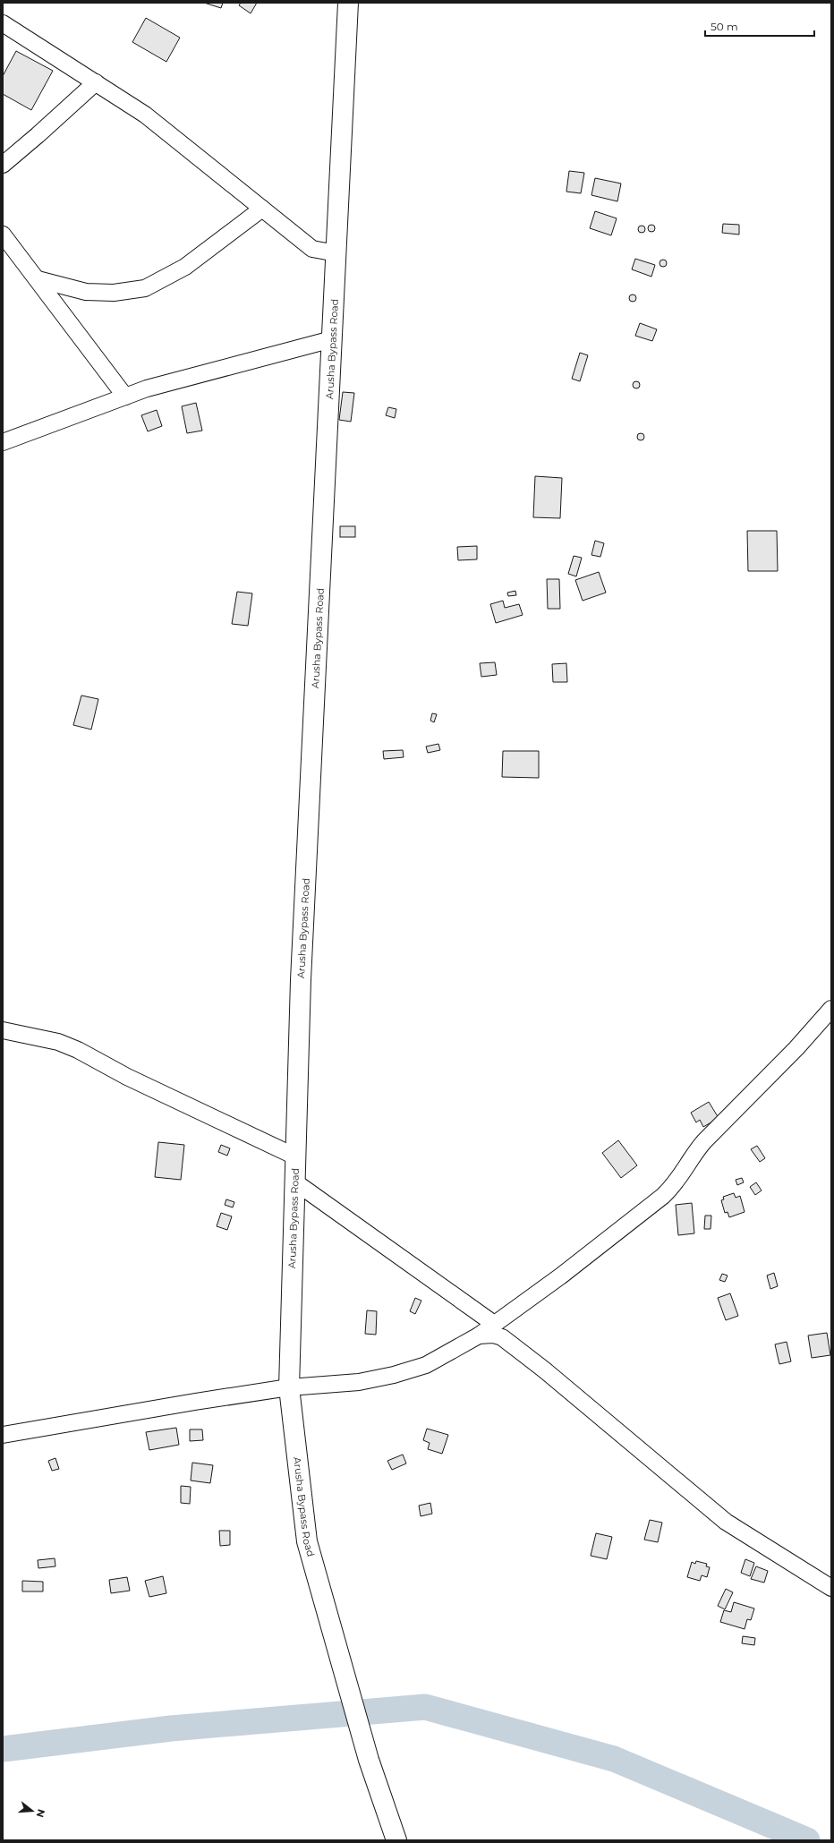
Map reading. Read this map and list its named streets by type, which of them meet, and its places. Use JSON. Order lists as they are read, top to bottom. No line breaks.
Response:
{"streets":{"main road":["Arusha Bypass Road"]},"scale_bar":"50 m","north":"right"}
